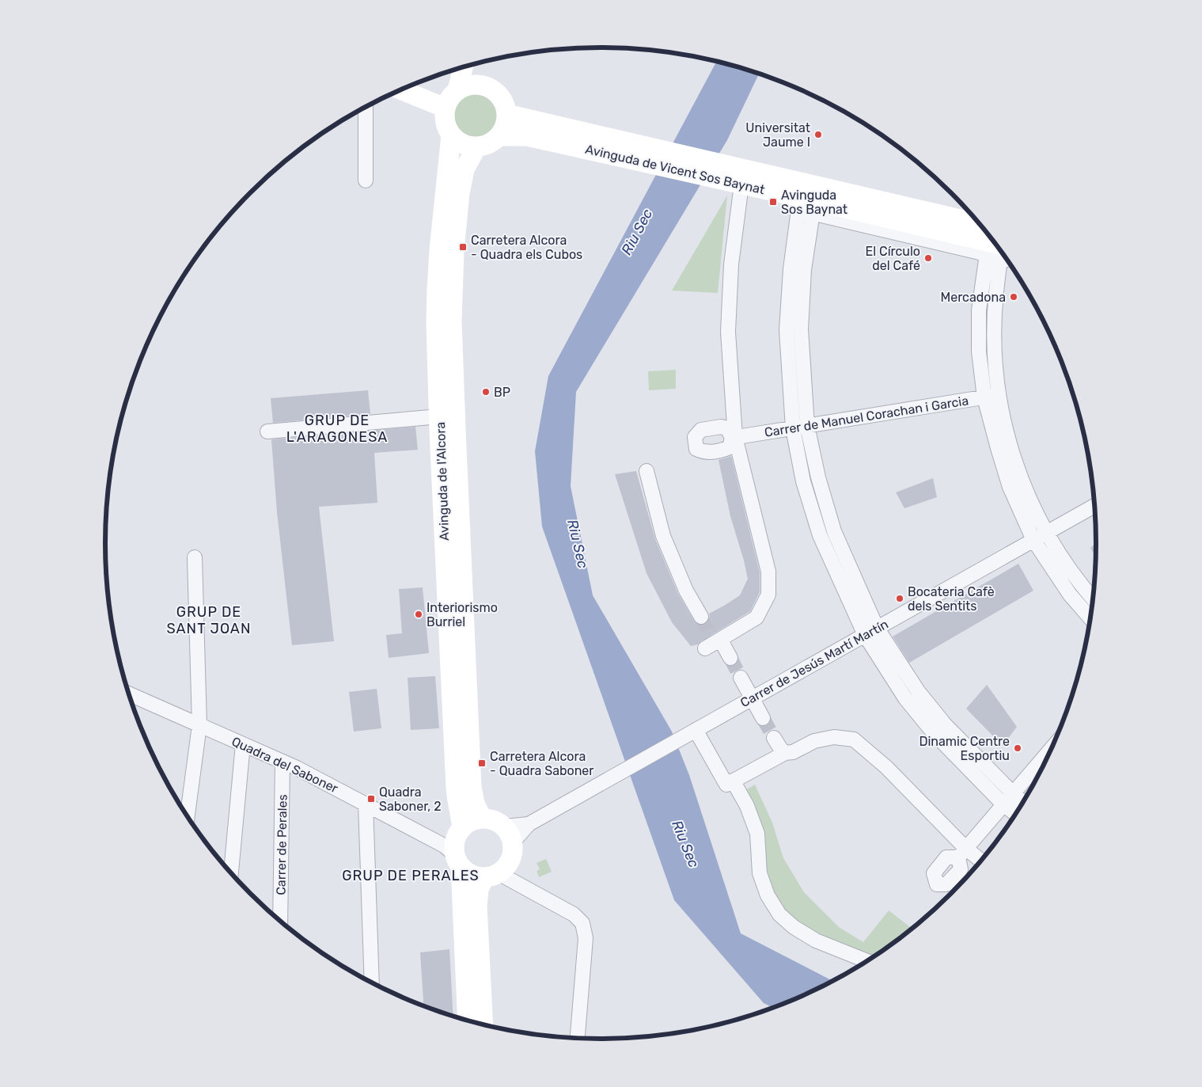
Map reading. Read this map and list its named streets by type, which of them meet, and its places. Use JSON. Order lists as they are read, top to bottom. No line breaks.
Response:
{"streets":{"main road":["Avinguda de Vicent Sos Baynat","Avinguda de l'Alcora"],"street":["Carrer de Manuel Corachan i Garcia","Carrer de Jesús Martí Martín","Quadra del Saboner","Carrer de Perales"]},"crossings":[["Avinguda de Vicent Sos Baynat","Avinguda de l'Alcora"],["Avinguda de l'Alcora","Carrer de Jesús Martí Martín"],["Avinguda de l'Alcora","Quadra del Saboner"],["Carrer de Jesús Martí Martín","Quadra del Saboner"],["Quadra del Saboner","Carrer de Perales"]],"districts":["GRUP DE L'ARAGONESA","GRUP DE SANT JOAN","GRUP DE PERALES"],"water":["Riu Sec"],"places":{"other":["Universitat Jaume I","El Círculo del Café","Mercadona","BP","Bocateria Cafè dels Sentits","Interiorismo Burriel","Dinamic Centre Esportiu"],"transit":["Avinguda Sos Baynat","Carretera Alcora - Quadra els Cubos","Carretera Alcora - Quadra Saboner","Quadra Saboner, 2"]}}
